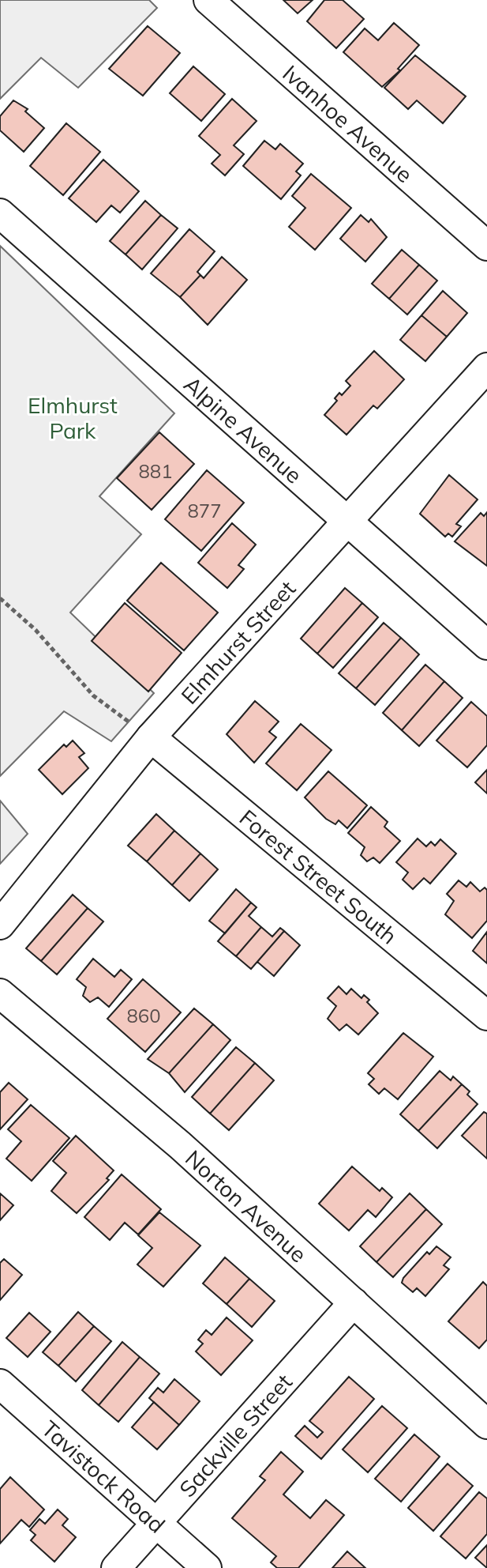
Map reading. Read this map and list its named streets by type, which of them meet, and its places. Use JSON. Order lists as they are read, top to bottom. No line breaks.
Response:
{"streets":{"street":["Ivanhoe Avenue","Alpine Avenue","Elmhurst Street","Forest Street South","Norton Avenue","Sackville Street","Tavistock Road"]},"crossings":[["Alpine Avenue","Elmhurst Street"],["Elmhurst Street","Forest Street South"],["Norton Avenue","Sackville Street"],["Sackville Street","Tavistock Road"]],"parks":["Elmhurst Park"],"house_numbers":["881","877","860"]}
